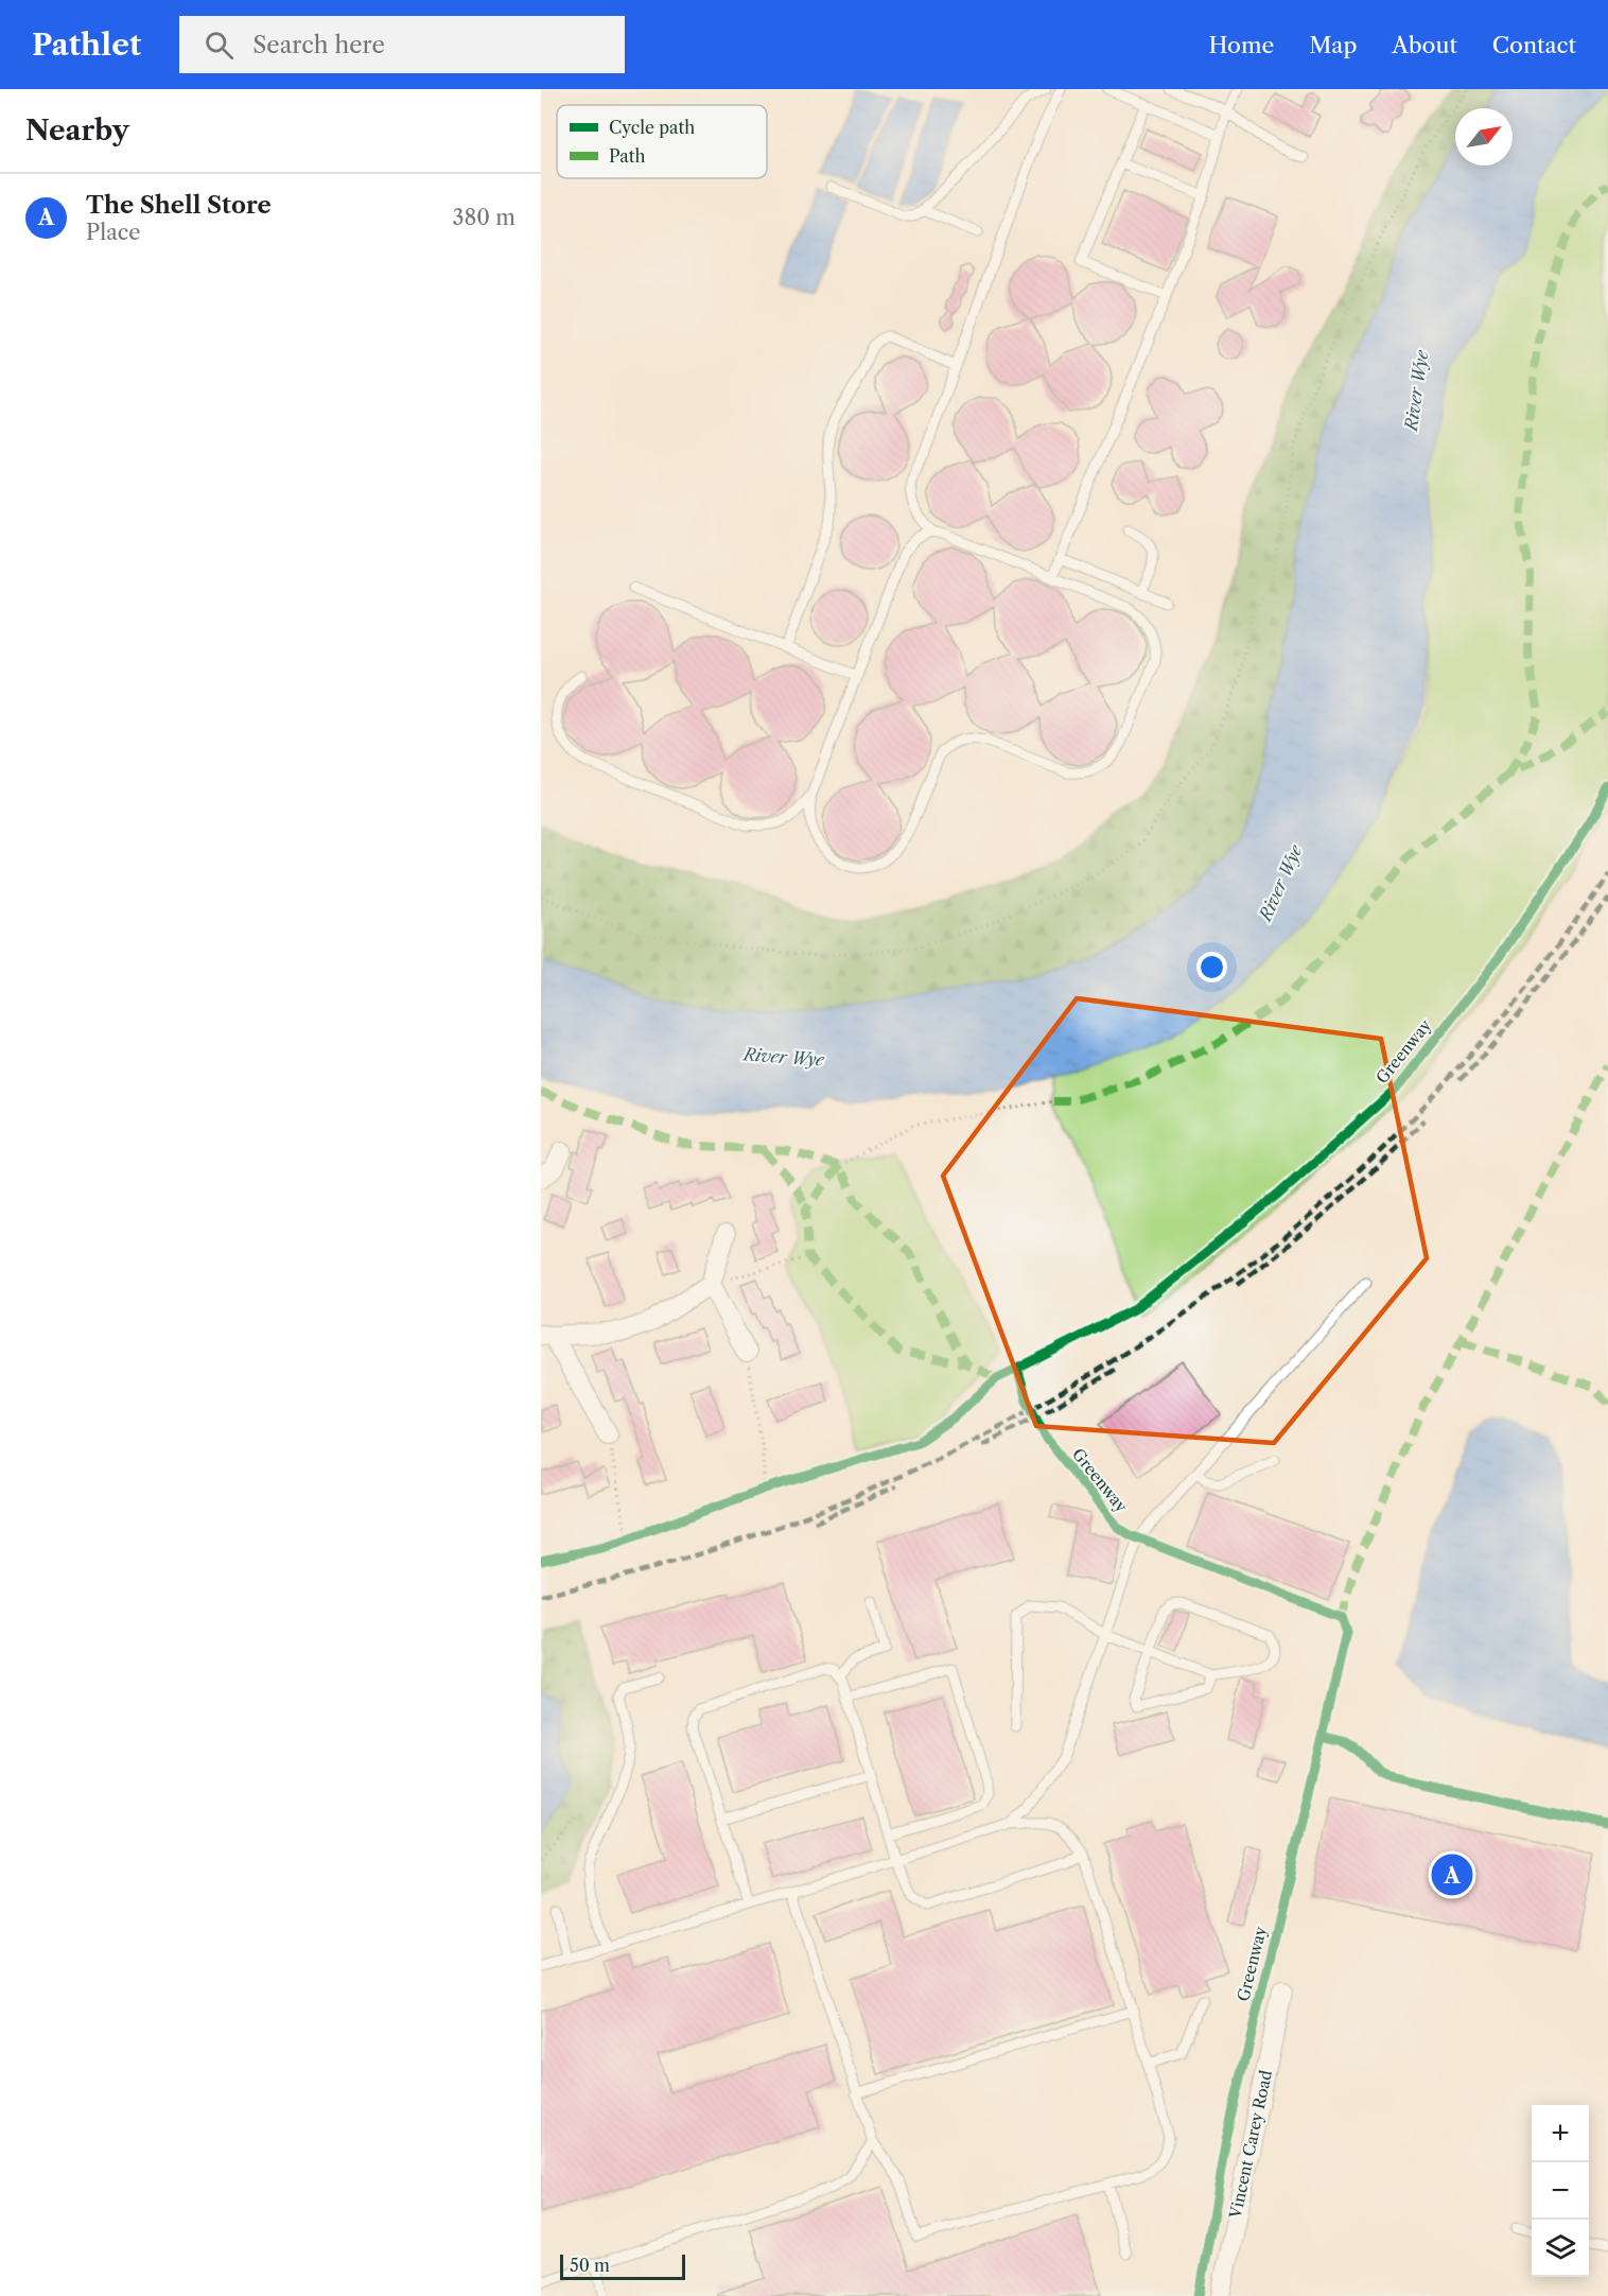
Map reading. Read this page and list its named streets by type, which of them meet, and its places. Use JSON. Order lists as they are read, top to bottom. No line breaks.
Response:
{"streets":{"street":["Vincent Carey Road"],"cycle path":["Greenway"]},"water":["River Wye"],"legend":["Cycle path","Path"],"scale_bar":"50 m","north":"top right","page":{"header":"Pathlet","search":"Search here","nav":["Home","Map","About","Contact"],"heading":"Nearby","list":[{"mark":"A","name":"The Shell Store","note":"Place","value":"380 m"}],"pins":"A","map_buttons":["+","−"],"scale":"50 m"}}
